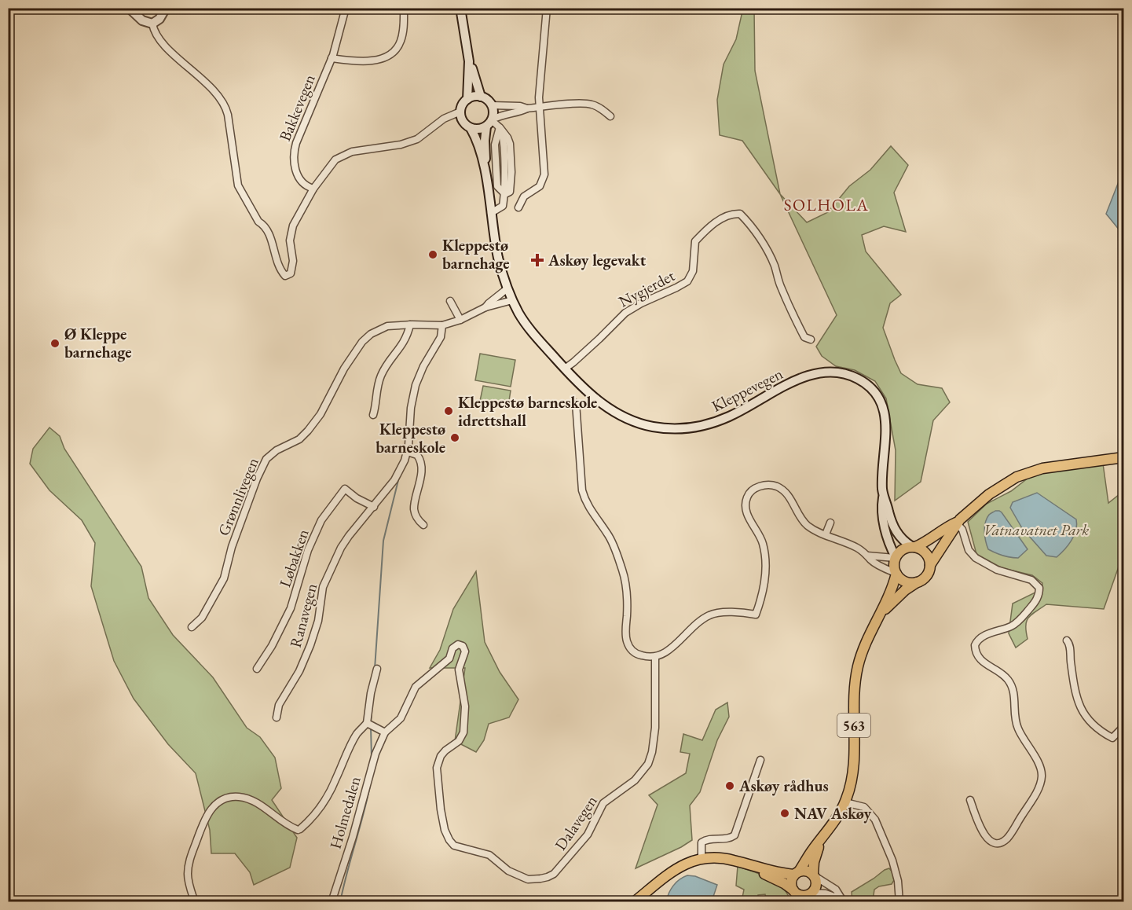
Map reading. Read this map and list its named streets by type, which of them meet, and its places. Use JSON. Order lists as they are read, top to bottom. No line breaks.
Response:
{"streets":{"main road":["Kleppevegen","563"],"street":["Bakkevegen","Nygjerdet","Grønnlivegen","Løbakken","Ranavegen","Holmedalen","Dalavegen"]},"crossings":[["Nygjerdet","Kleppevegen"],["Kleppevegen","Grønnlivegen"],["Kleppevegen","563"],["Grønnlivegen","Ranavegen"],["Løbakken","Ranavegen"],["Holmedalen","Dalavegen"]],"districts":["SOLHOLA"],"parks":["Vatnavatnet Park"],"places":{"other":["Kleppestø barnehage","Ø Kleppe barnehage","Kleppestø barneskole idrettshall","Kleppestø barneskole","Askøy rådhus","NAV Askøy"],"health":["Askøy legevakt"]}}
